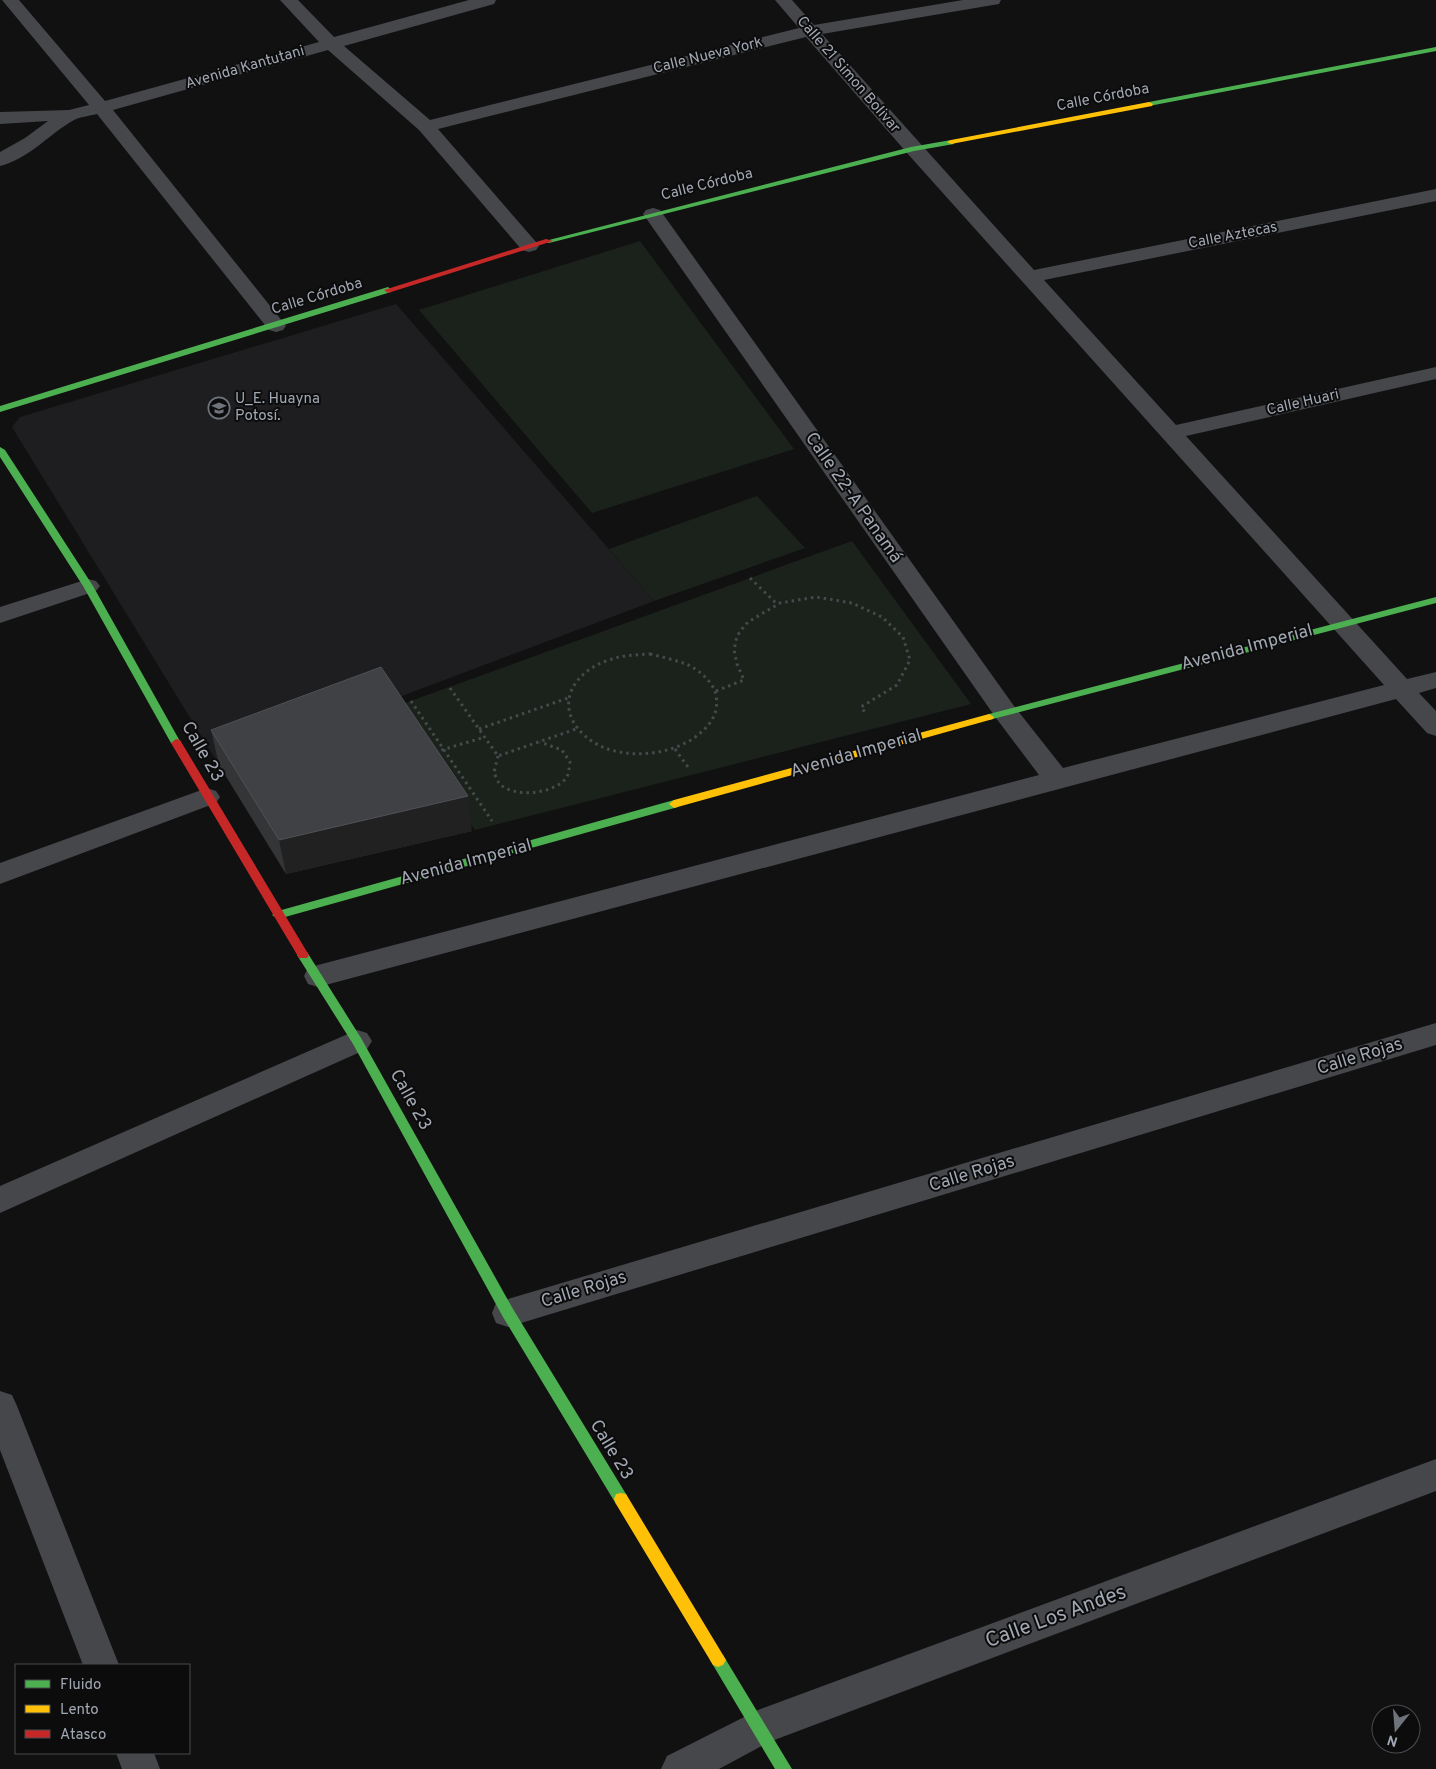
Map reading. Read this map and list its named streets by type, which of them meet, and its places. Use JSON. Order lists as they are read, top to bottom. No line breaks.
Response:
{"streets":{"street":["Calle Nueva York","Avenida Kantutani","Calle 21 Simon Bolivar","Calle Córdoba","Calle Aztecas","Calle Huari","Calle 22-A Panamá","Avenida Imperial","Calle 23","Calle Rojas","Calle Los Andes"]},"crossings":[["Calle Nueva York","Calle 21 Simon Bolivar"],["Calle 21 Simon Bolivar","Calle Córdoba"],["Calle 21 Simon Bolivar","Calle Aztecas"],["Calle 21 Simon Bolivar","Calle Huari"],["Calle 21 Simon Bolivar","Avenida Imperial"],["Calle Córdoba","Calle 22-A Panamá"],["Calle 22-A Panamá","Avenida Imperial"],["Avenida Imperial","Calle 23"],["Calle 23","Calle Rojas"],["Calle 23","Calle Los Andes"]],"places":{"school or university":["U_E. Huayna Potosí."]},"legend":["Fluido","Lento","Atasco"],"north":"bottom"}
